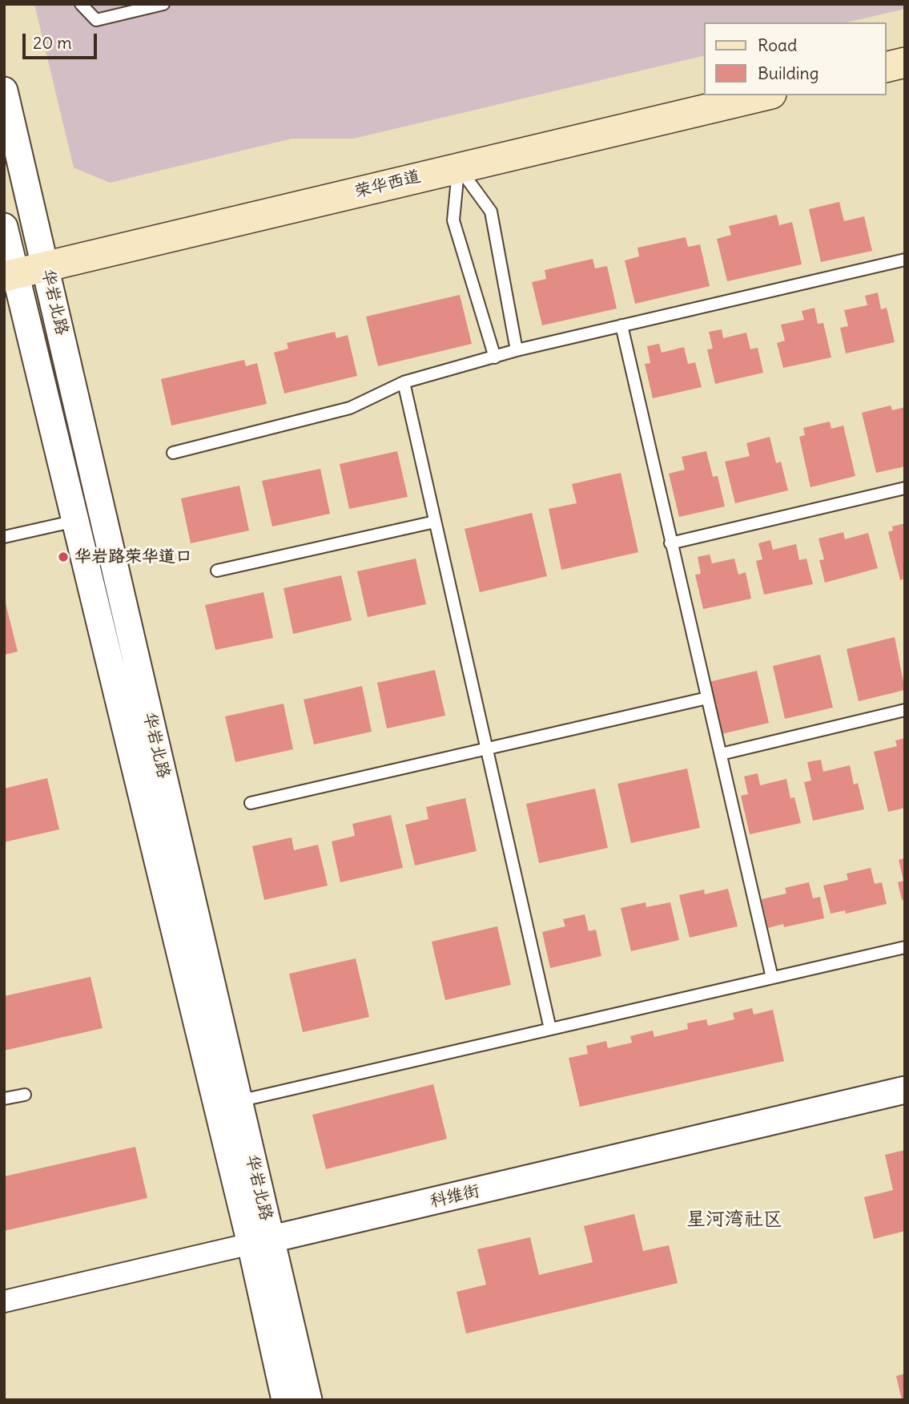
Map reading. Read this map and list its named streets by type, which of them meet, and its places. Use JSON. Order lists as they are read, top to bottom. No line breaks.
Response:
{"streets":{"main road":["荣华西道"],"street":["华岩北路","科维街"]},"crossings":[["荣华西道","华岩北路"],["华岩北路","科维街"]],"districts":["星河湾社区"],"places":["华岩路荣华道口"],"legend":["Road","Building"],"scale_bar":"20 m"}
